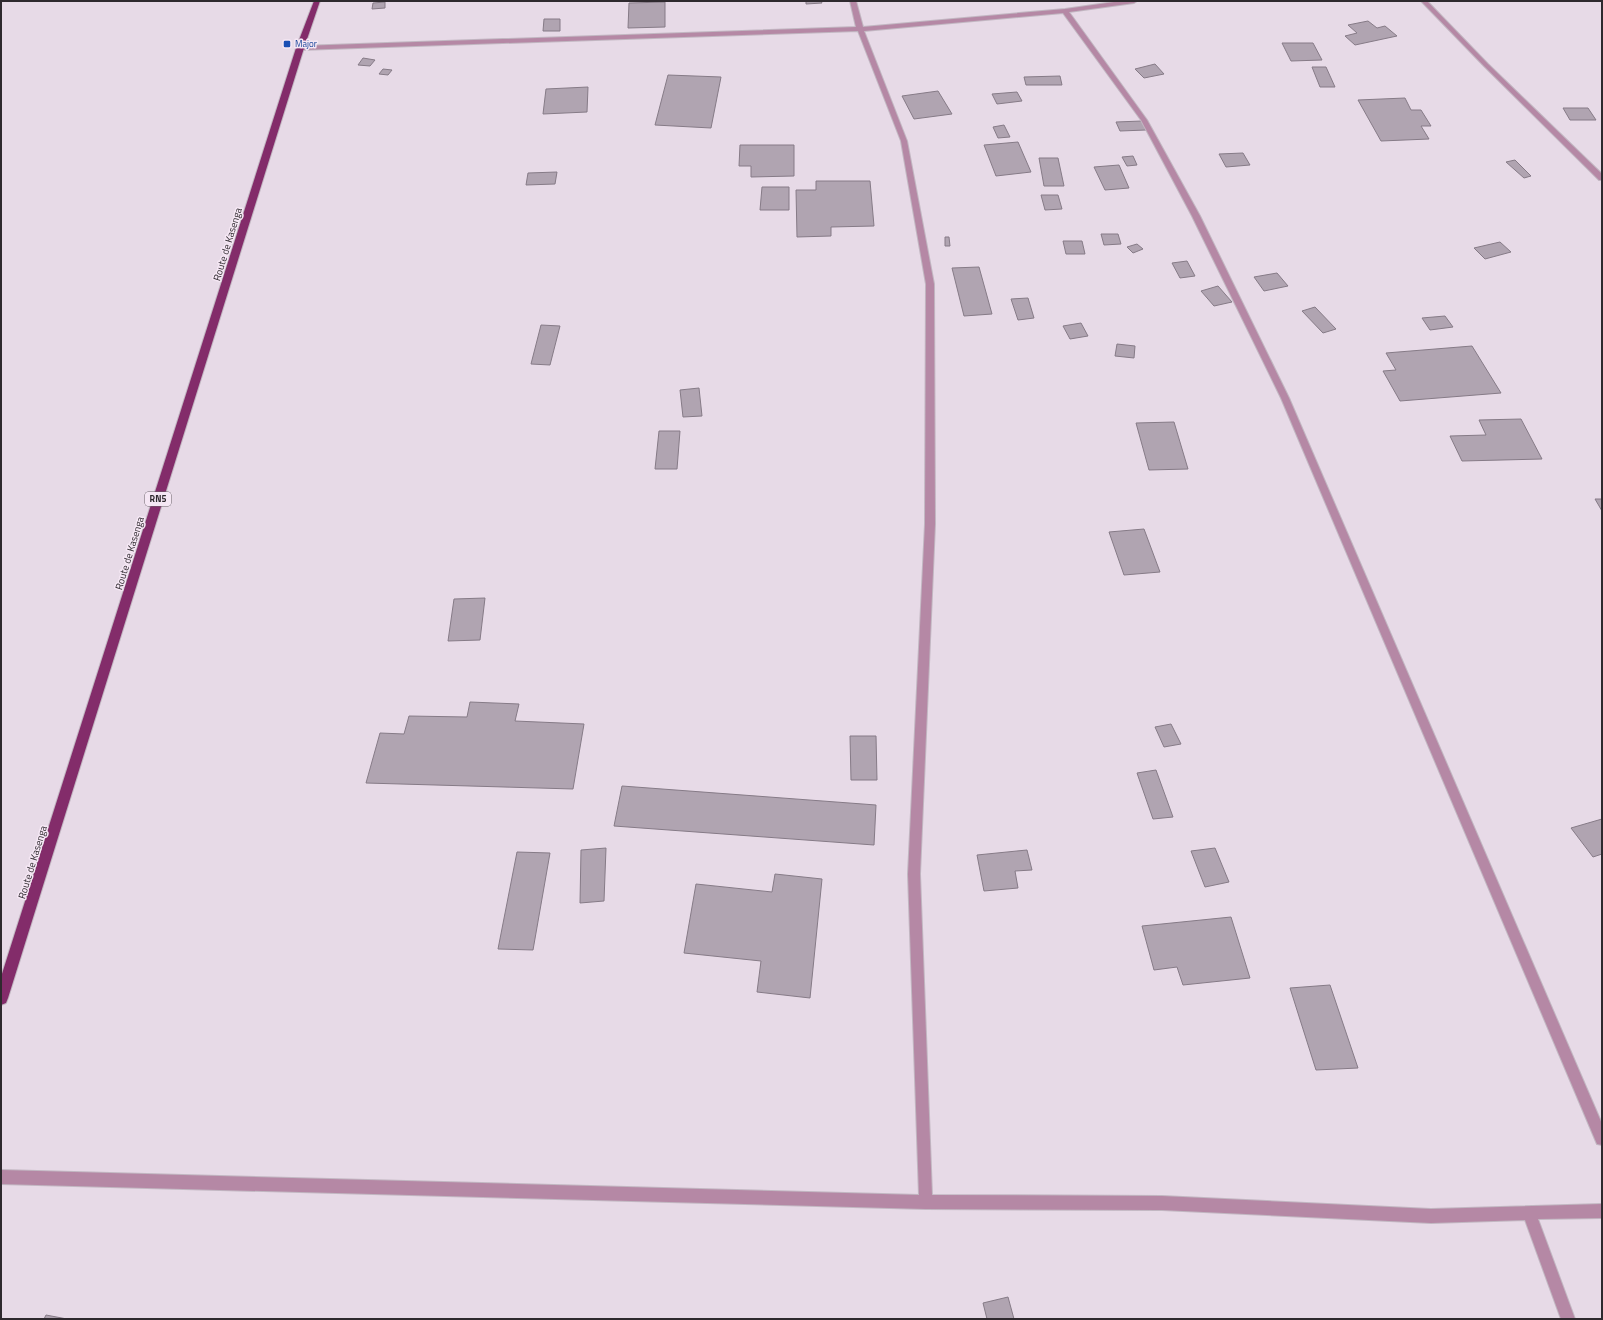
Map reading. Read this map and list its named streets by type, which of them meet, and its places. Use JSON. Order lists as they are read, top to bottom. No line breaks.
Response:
{"streets":{"highway":["Route de Kasenga","RN5"]},"places":{"transit":["Major"]}}
